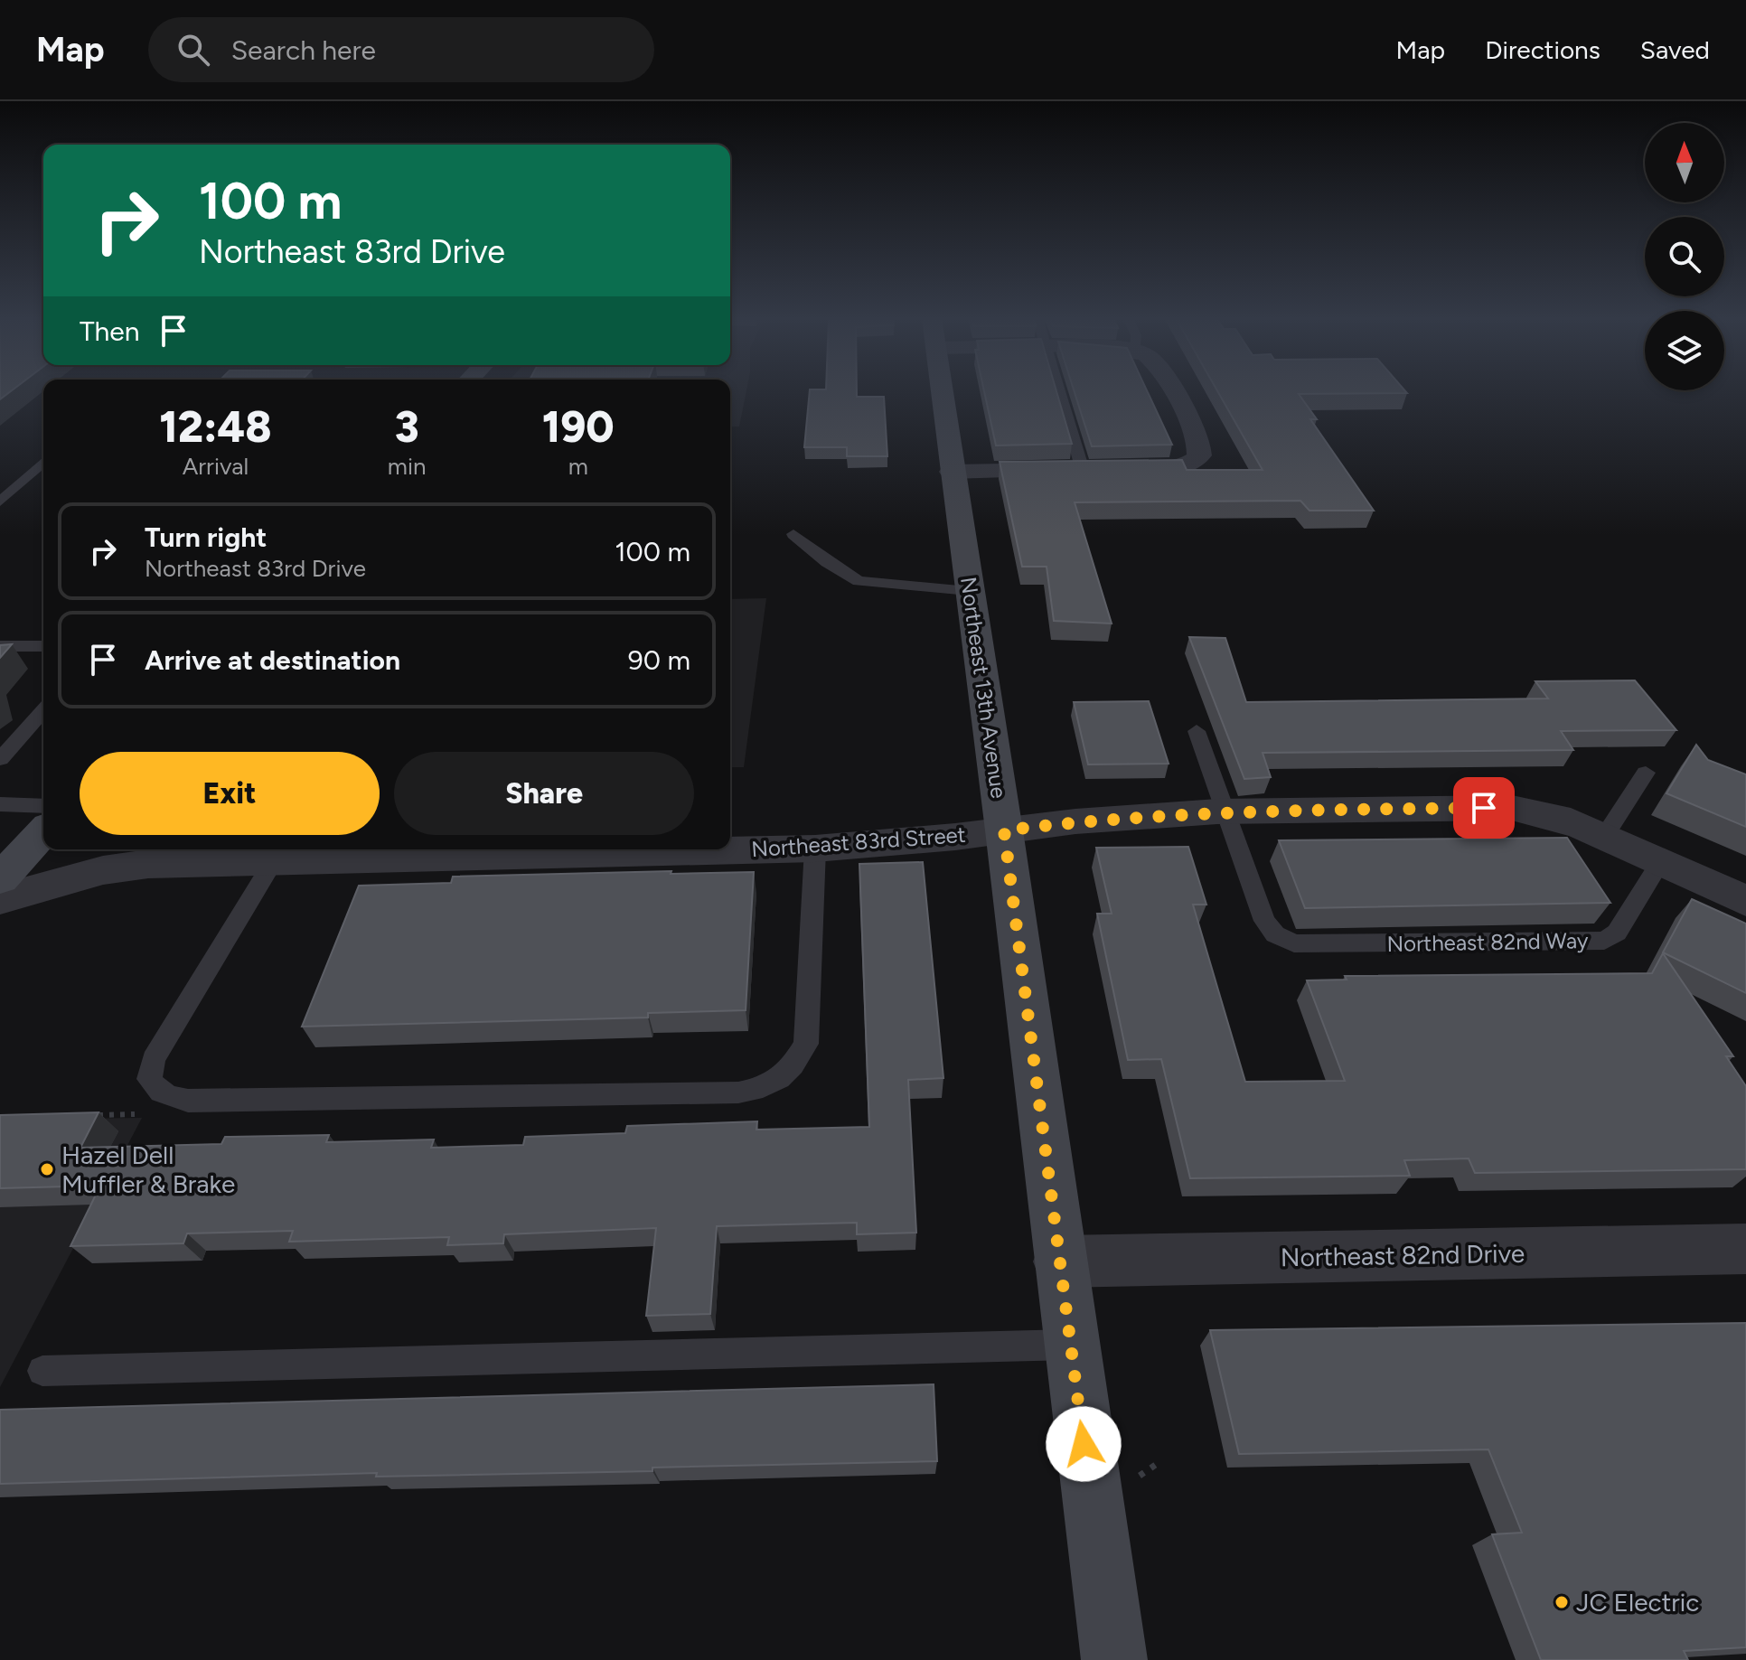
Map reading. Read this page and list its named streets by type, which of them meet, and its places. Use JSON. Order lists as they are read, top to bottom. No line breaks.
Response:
{"streets":{"street":["Northeast 13th Avenue","Northeast 83rd Street","Northeast 82nd Drive"],"lane":["Northeast 82nd Way"]},"crossings":[["Northeast 13th Avenue","Northeast 83rd Street"],["Northeast 13th Avenue","Northeast 82nd Drive"],["Northeast 83rd Street","Northeast 82nd Way"]],"places":["Hazel Dell Muffler & Brake","JC Electric"],"north":"top","page":{"header":"Map","search":"Search here","nav":["Map","Directions","Saved"],"turn":["100 m","Northeast 83rd Drive"],"then":"Then","eta":["12:48","Arrival","3","min","190","m"],"list":[{"name":"Turn right","note":"Northeast 83rd Drive","value":"100 m"},{"name":"Arrive at destination","value":"90 m"}],"buttons":["Exit","Share"]}}
